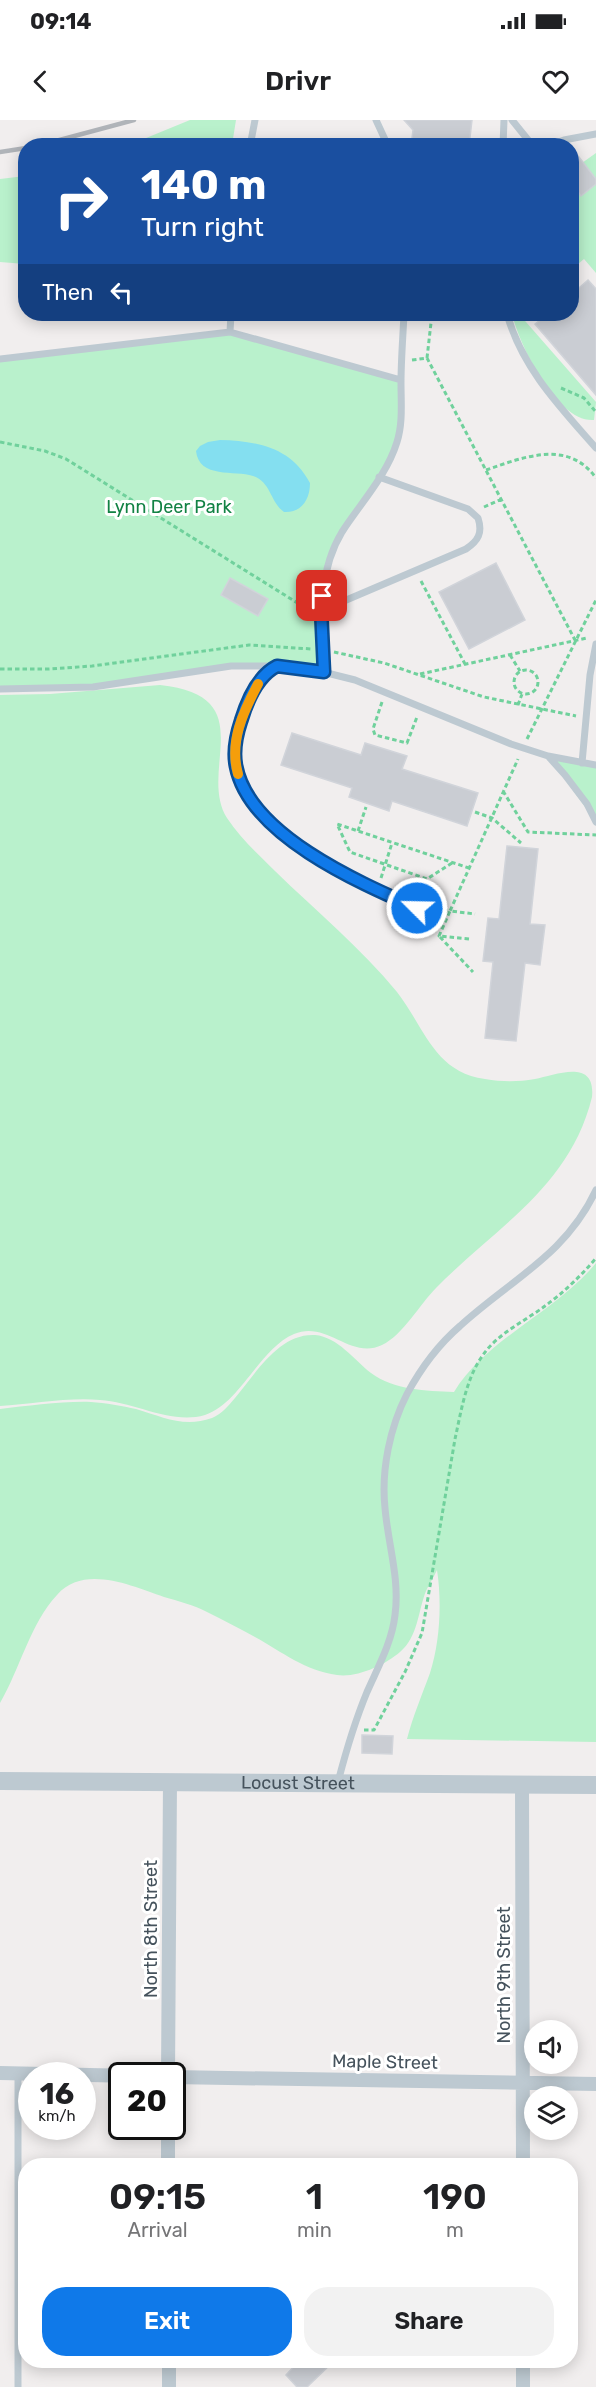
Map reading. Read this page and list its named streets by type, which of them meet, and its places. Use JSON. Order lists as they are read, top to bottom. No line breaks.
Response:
{"streets":{"street":["Locust Street","North 8th Street","North 9th Street","Maple Street"]},"crossings":[["Locust Street","North 8th Street"],["Locust Street","North 9th Street"],["North 9th Street","Maple Street"]],"parks":["Lynn Deer Park"],"page":{"status":"09:14","header":"Drivr","turn":["140 m","Turn right"],"then":"Then","speed":"16 km/h","limit":"20","eta":["09:15","Arrival","1","min","190","m"],"buttons":["Exit","Share"]}}
